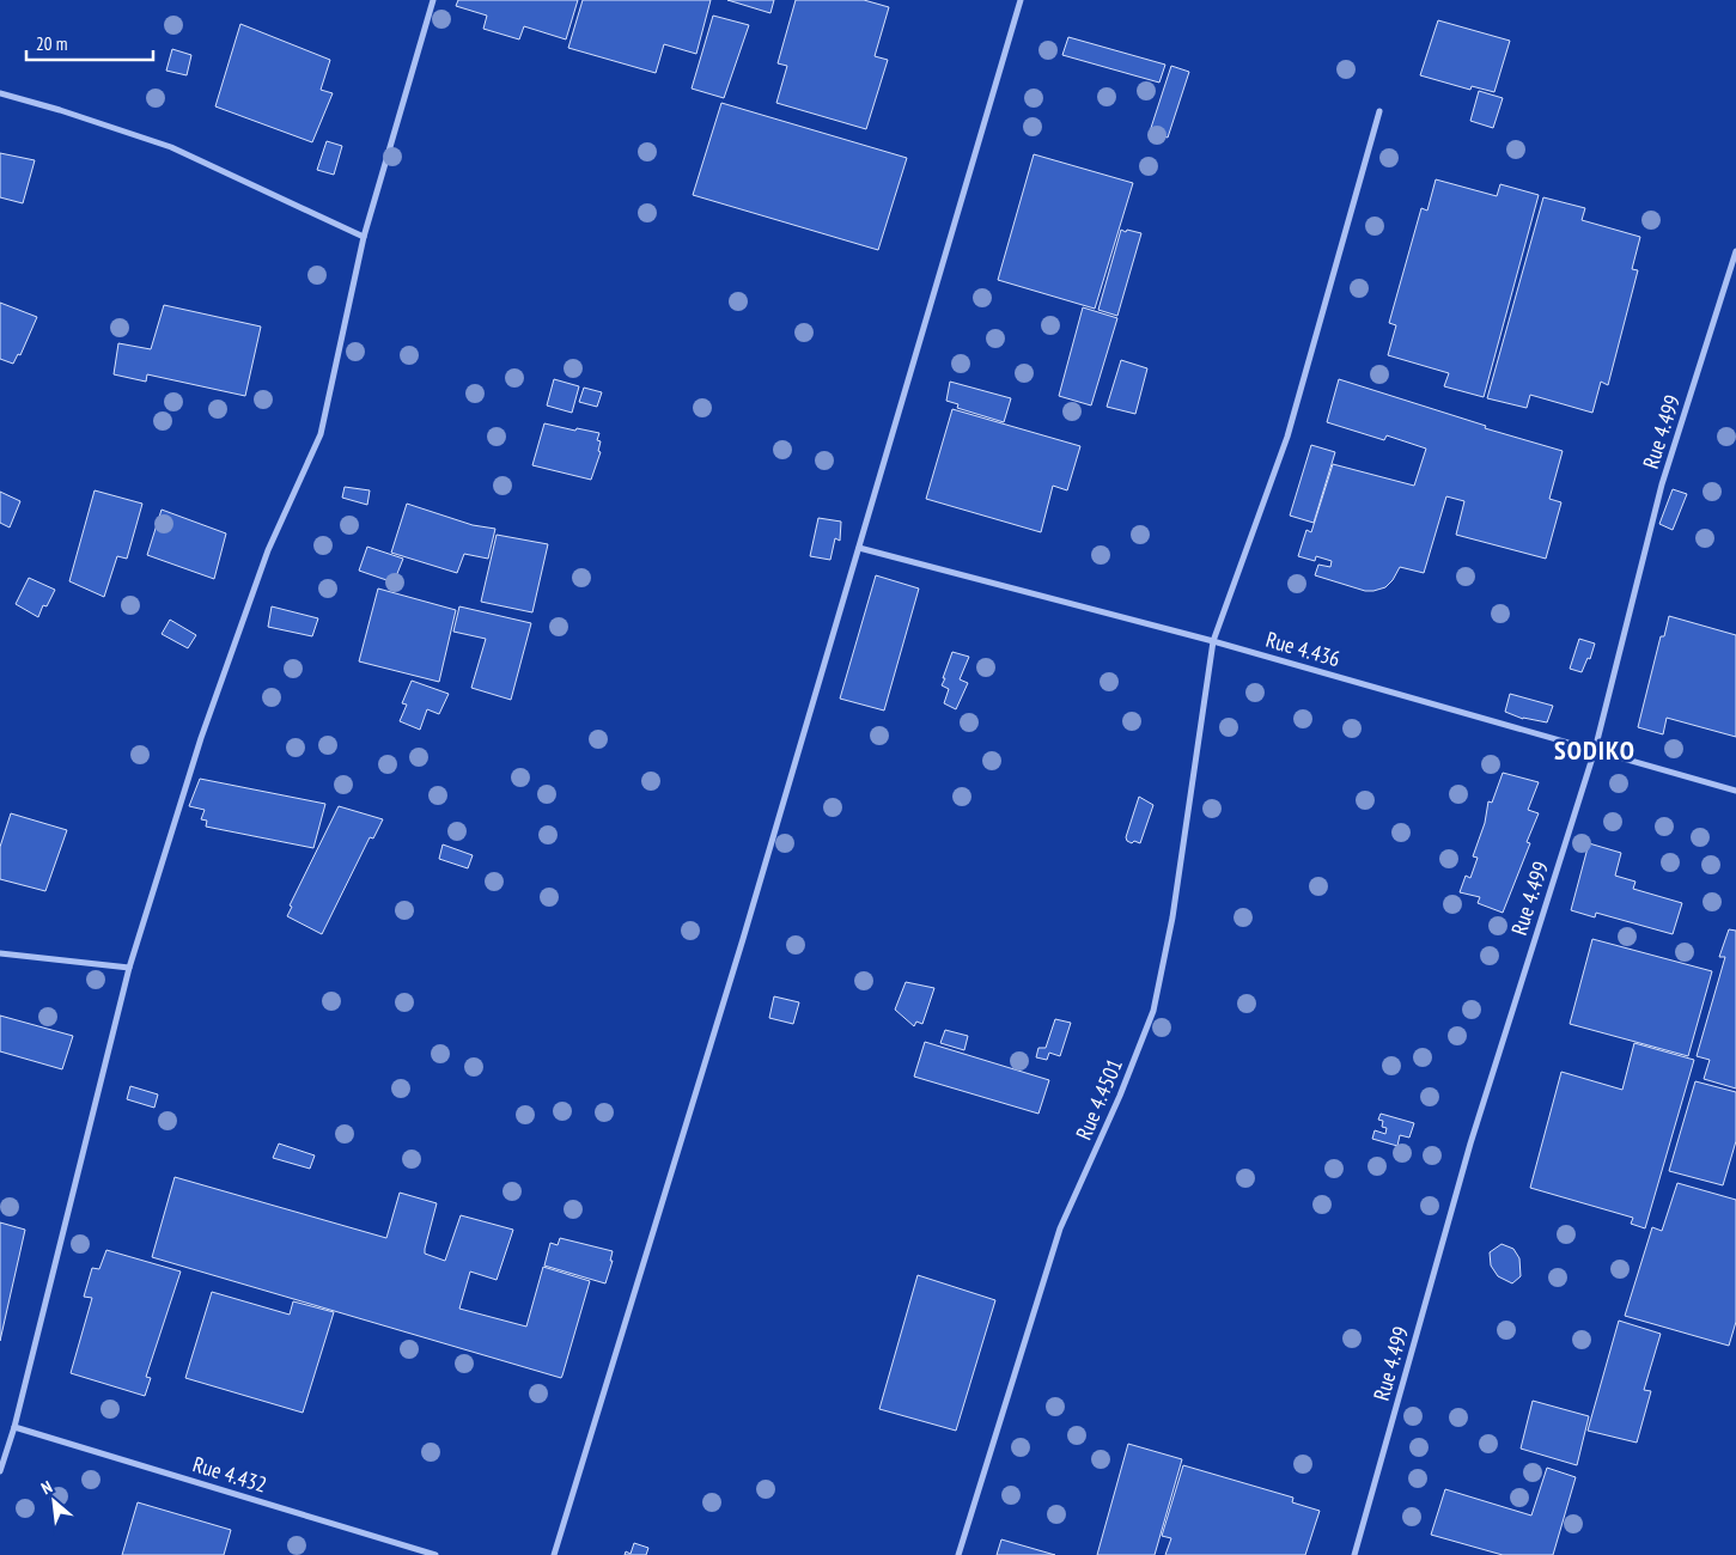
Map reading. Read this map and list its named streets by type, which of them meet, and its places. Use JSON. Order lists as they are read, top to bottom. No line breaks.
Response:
{"streets":{"street":["Rue 4.499","Rue 4.436","Rue 4.4501","Rue 4.432"]},"crossings":[["Rue 4.499","Rue 4.436"],["Rue 4.436","Rue 4.4501"]],"districts":["SODIKO"],"scale_bar":"20 m","north":"top left"}
